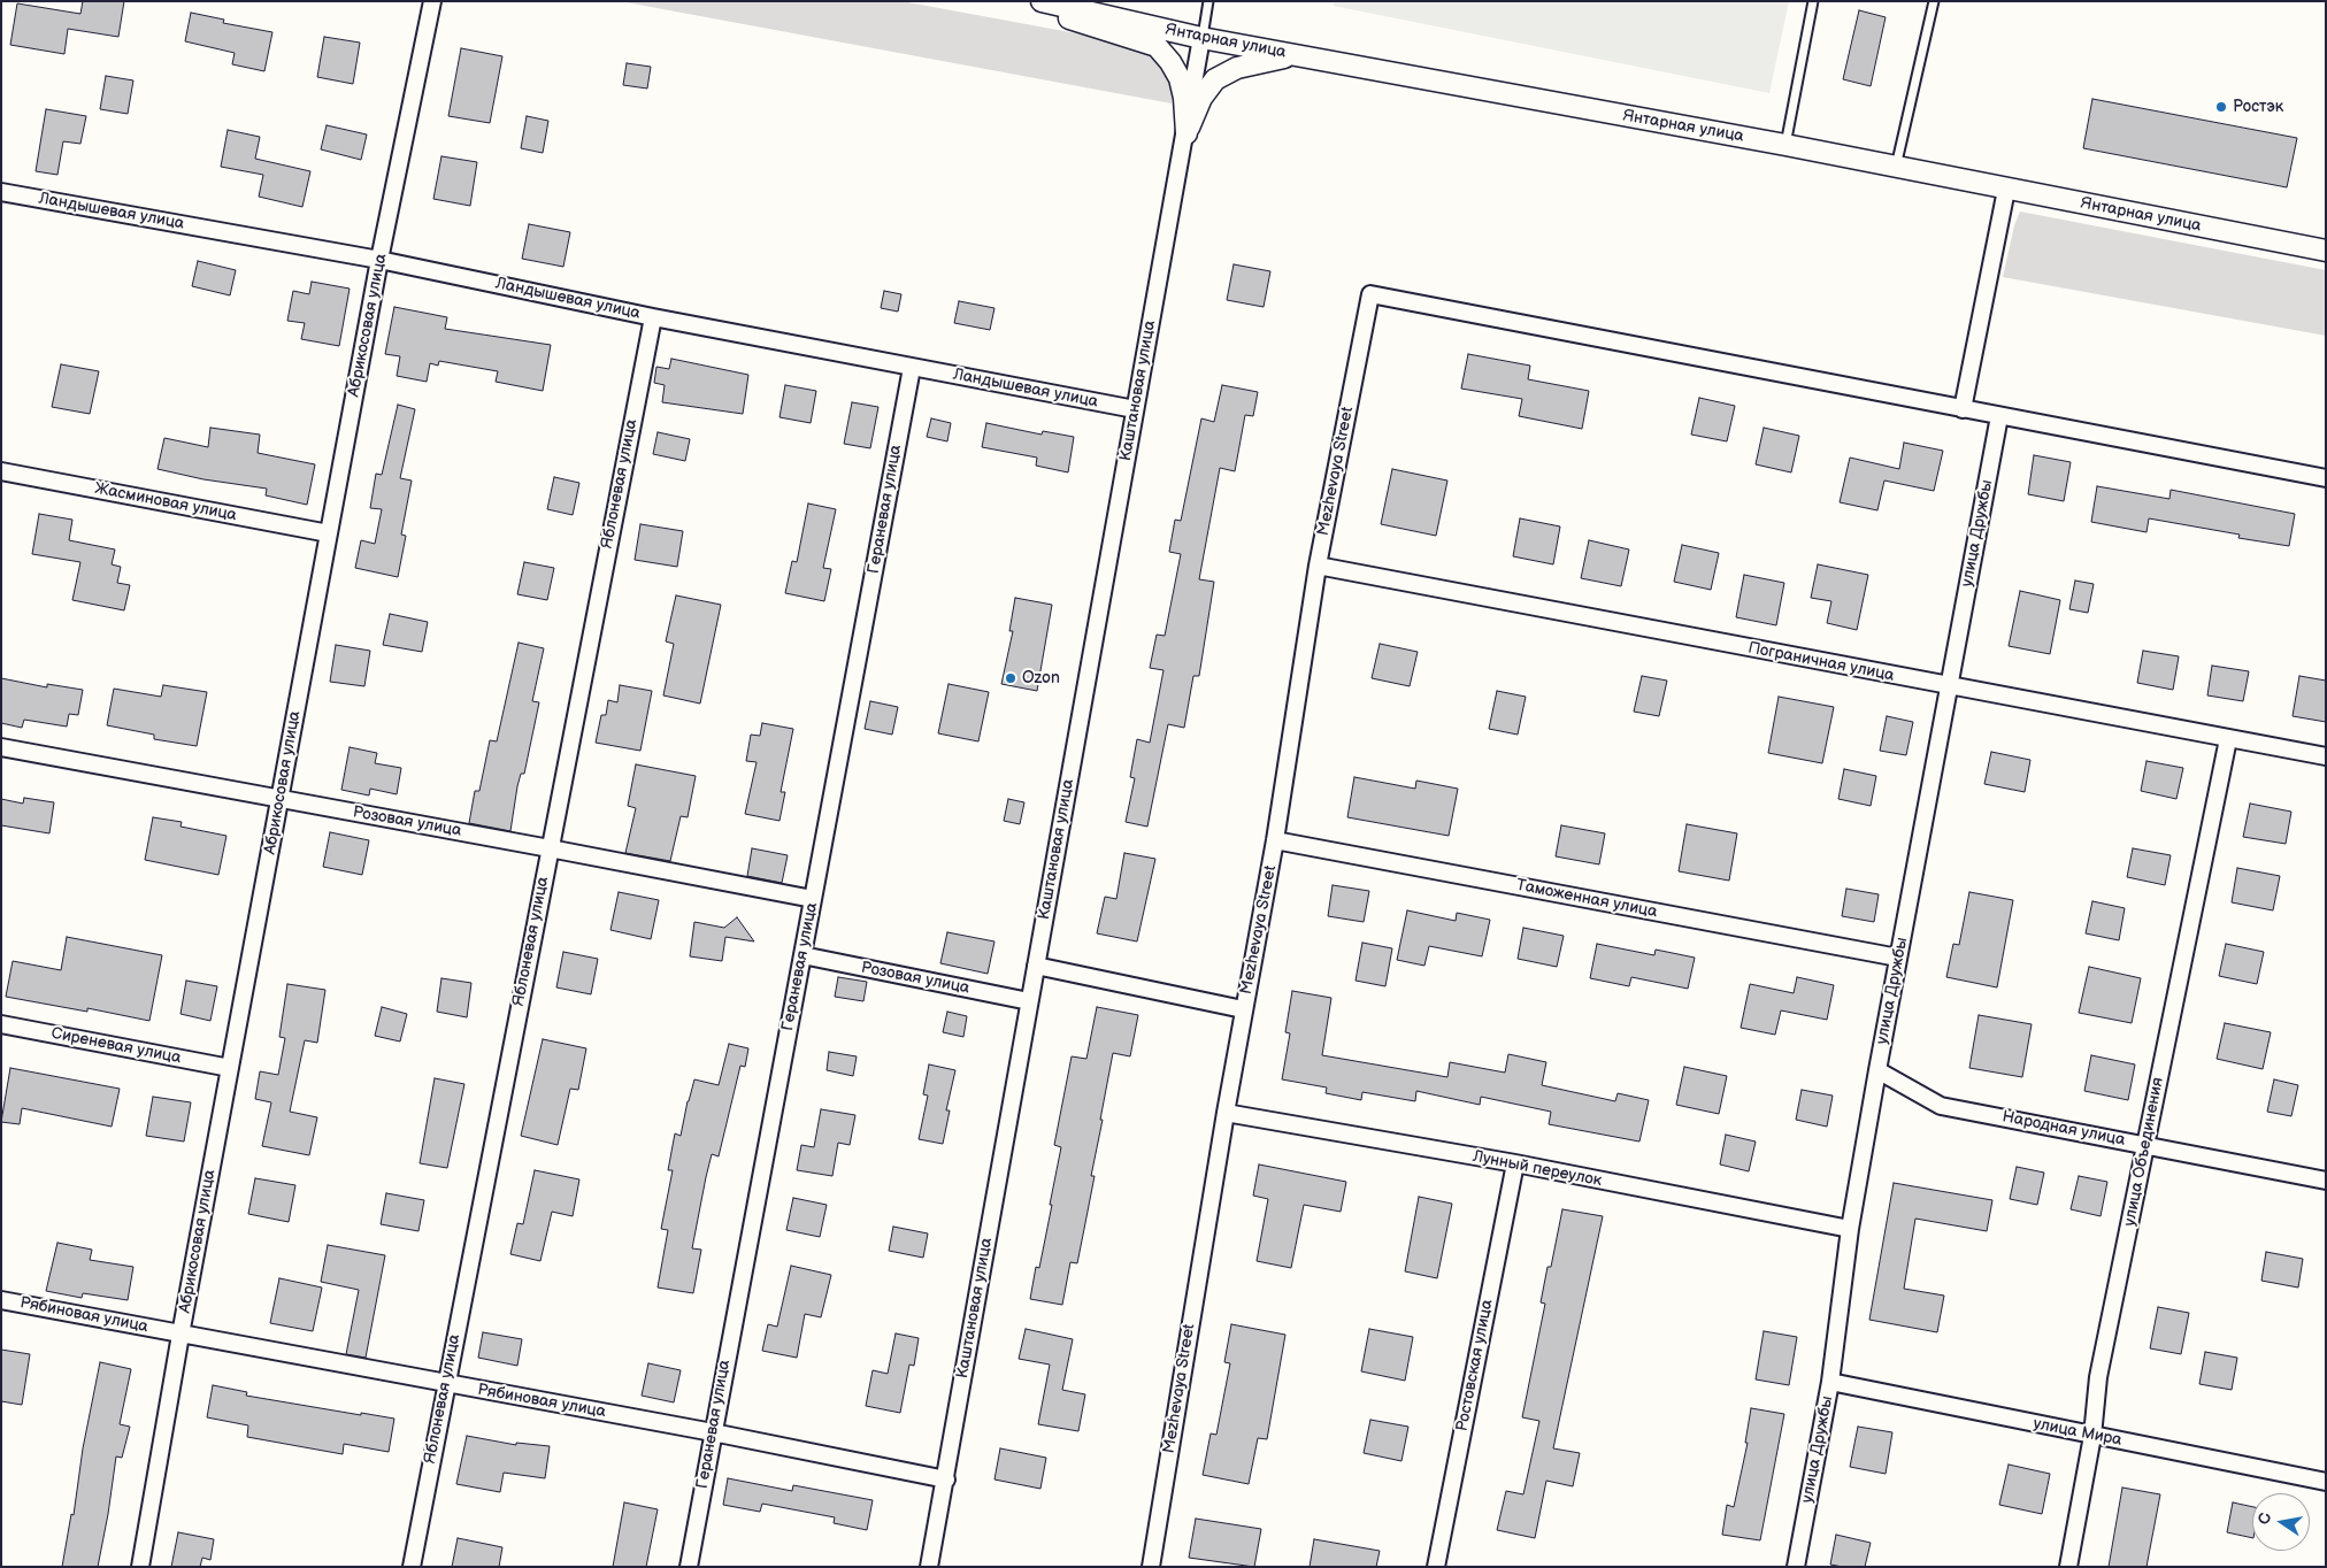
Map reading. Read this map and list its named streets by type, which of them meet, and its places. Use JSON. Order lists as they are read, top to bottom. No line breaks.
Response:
{"streets":{"street":["Янтарная улица","Ландышевая улица","Абрикосовая улица","Каштановая улица","Mezhevaya Street","Яблоневая улица","Жасминовая улица","Гераневая улица","улица Дружбы","Пограничная улица","Розовая улица","Таможенная улица","Сиреневая улица","Народная улица","улица Объединения","Лунный переулок","Рябиновая улица","Ростовская улица","улица Мира"]},"crossings":[["Янтарная улица","Каштановая улица"],["Ландышевая улица","Абрикосовая улица"],["Ландышевая улица","Каштановая улица"],["Ландышевая улица","Яблоневая улица"],["Ландышевая улица","Гераневая улица"],["Абрикосовая улица","Жасминовая улица"],["Абрикосовая улица","Розовая улица"],["Абрикосовая улица","Сиреневая улица"],["Абрикосовая улица","Рябиновая улица"],["Каштановая улица","Розовая улица"],["Каштановая улица","Рябиновая улица"],["Mezhevaya Street","Пограничная улица"],["Mezhevaya Street","Таможенная улица"],["Mezhevaya Street","Лунный переулок"],["Яблоневая улица","Розовая улица"],["Яблоневая улица","Рябиновая улица"],["Гераневая улица","Розовая улица"],["Гераневая улица","Рябиновая улица"],["улица Дружбы","Пограничная улица"],["улица Дружбы","Таможенная улица"],["улица Дружбы","Народная улица"],["улица Дружбы","Лунный переулок"],["улица Дружбы","улица Мира"],["Пограничная улица","улица Объединения"],["Народная улица","улица Объединения"],["улица Объединения","улица Мира"],["Лунный переулок","Ростовская улица"]],"places":["Ростэк","Ozon"],"north":"left"}
